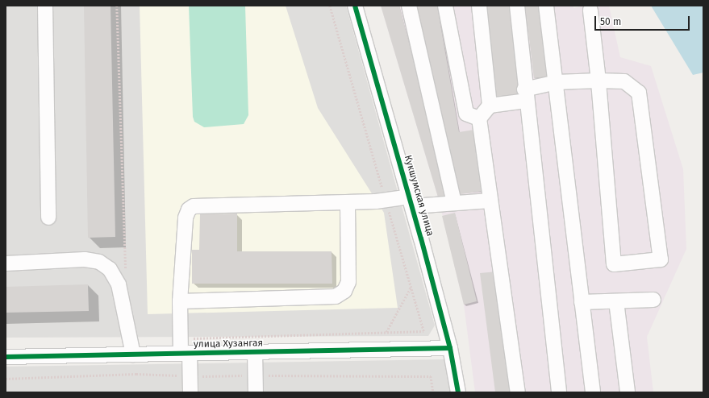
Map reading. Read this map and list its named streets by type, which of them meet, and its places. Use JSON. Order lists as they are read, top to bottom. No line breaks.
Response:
{"streets":{"street":["Кукшумская улица","улица Хузангая"]},"crossings":[["Кукшумская улица","улица Хузангая"]],"scale_bar":"50 m"}
